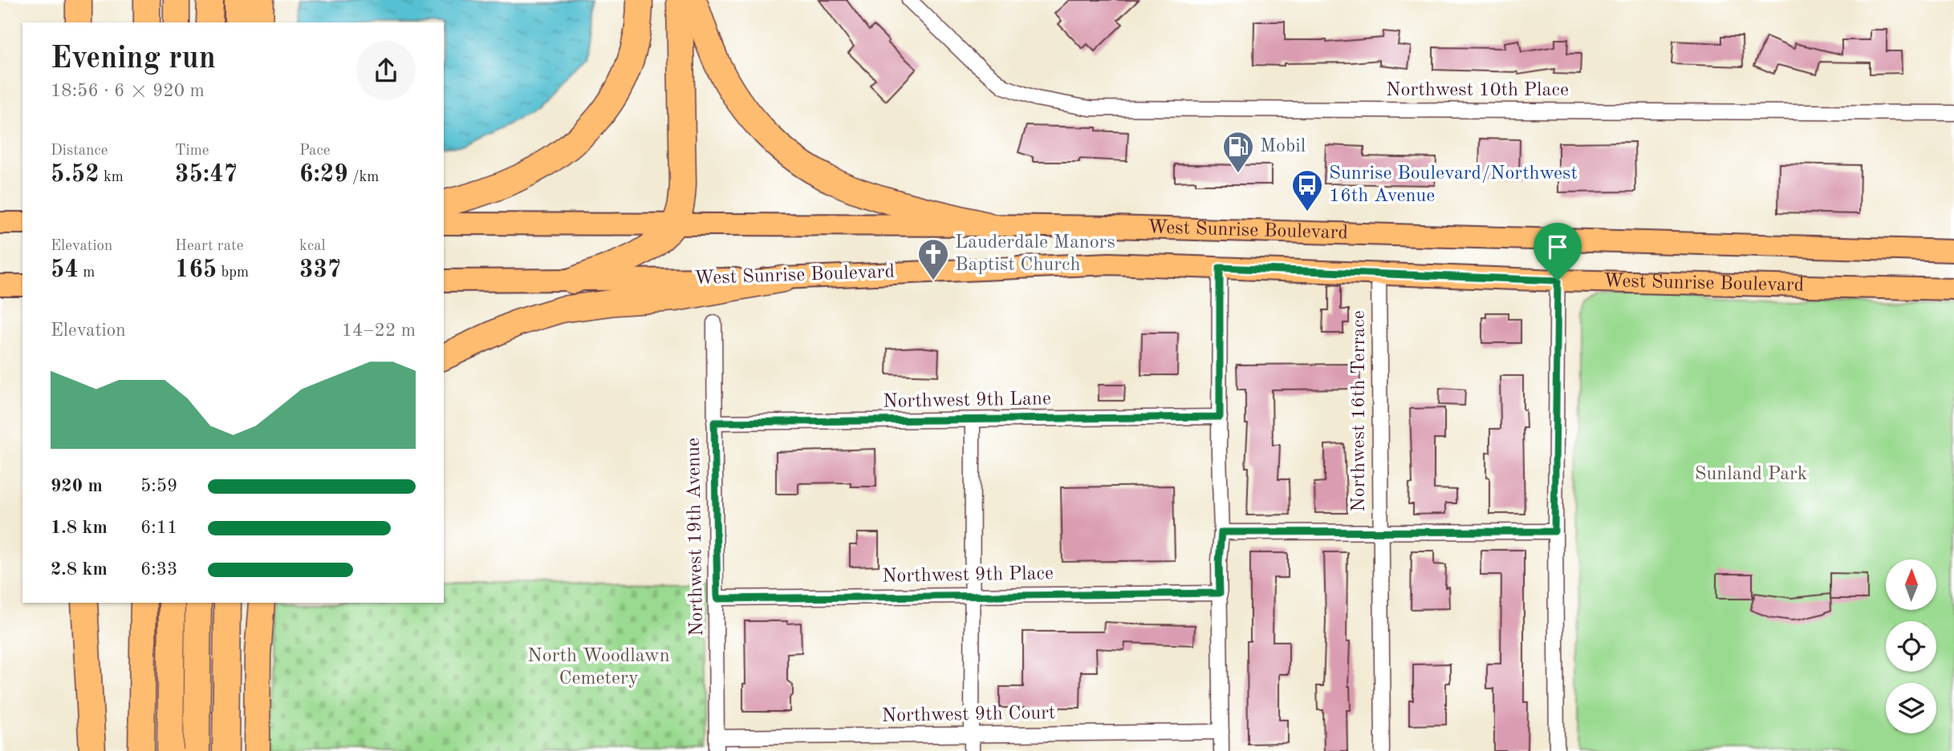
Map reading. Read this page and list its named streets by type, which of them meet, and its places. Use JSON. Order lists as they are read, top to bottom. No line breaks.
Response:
{"streets":{"main road":["West Sunrise Boulevard"],"street":["Northwest 10th Place","Northwest 9th Lane","Northwest 16th Terrace","Northwest 19th Avenue","Northwest 9th Place","Northwest 9th Court"]},"crossings":[["West Sunrise Boulevard","Northwest 16th Terrace"],["Northwest 9th Lane","Northwest 19th Avenue"],["Northwest 19th Avenue","Northwest 9th Place"],["Northwest 19th Avenue","Northwest 9th Court"]],"parks":["Sunland Park","North Woodlawn Cemetery"],"places":{"fuel station":["Mobil"],"bus stop":["Sunrise Boulevard/Northwest 16th Avenue"],"church":["Lauderdale Manors Baptist Church"]},"north":"top","page":{"heading":["Evening run","18:56 · 6 × 920 m"],"stats":[["Distance","5.52 km"],["Time","35:47"],["Pace","6:29 /km"],["Elevation","54 m"],["Heart rate","165 bpm"],["kcal","337"]],"chart":["Elevation","14–22 m"],"list":[{"name":"920 m","note":"5:59"},{"name":"1.8 km","note":"6:11"},{"name":"2.8 km","note":"6:33"}]}}
